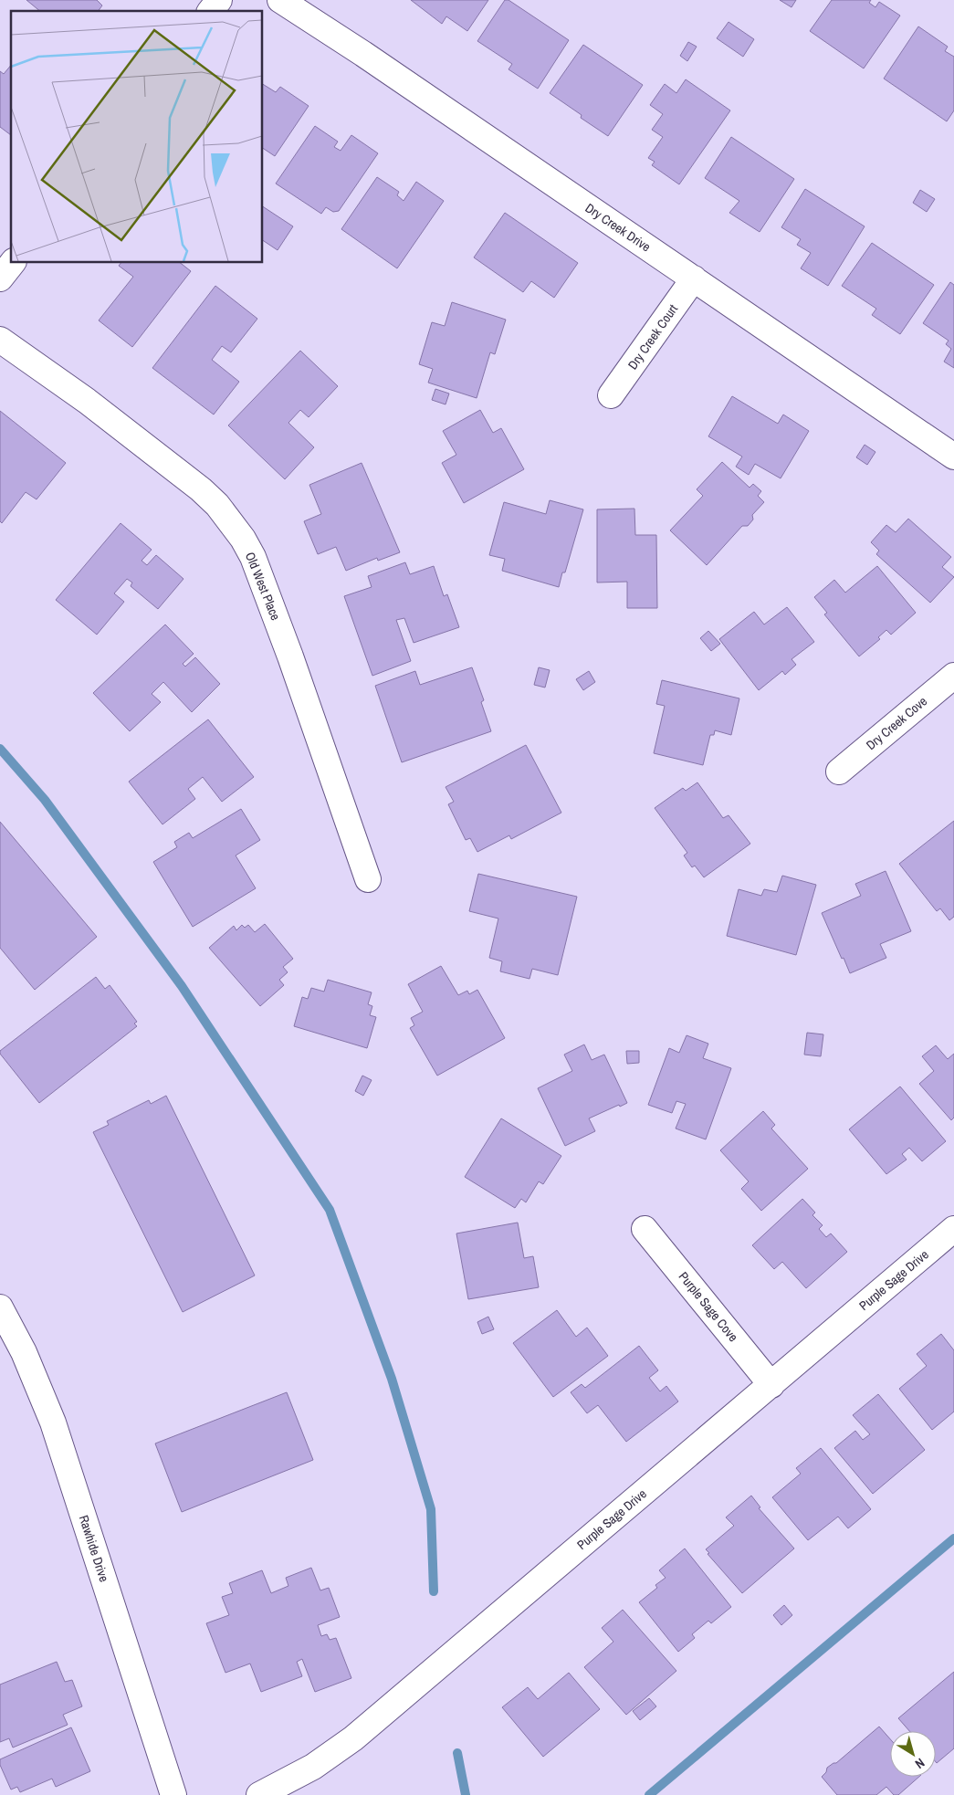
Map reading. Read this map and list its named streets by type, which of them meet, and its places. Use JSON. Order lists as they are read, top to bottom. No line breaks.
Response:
{"streets":{"street":["Dry Creek Drive","Dry Creek Court","Old West Place","Dry Creek Cove","Purple Sage Drive","Purple Sage Cove","Rawhide Drive"]},"crossings":[["Dry Creek Drive","Dry Creek Court"],["Purple Sage Drive","Purple Sage Cove"]],"north":"bottom right"}
